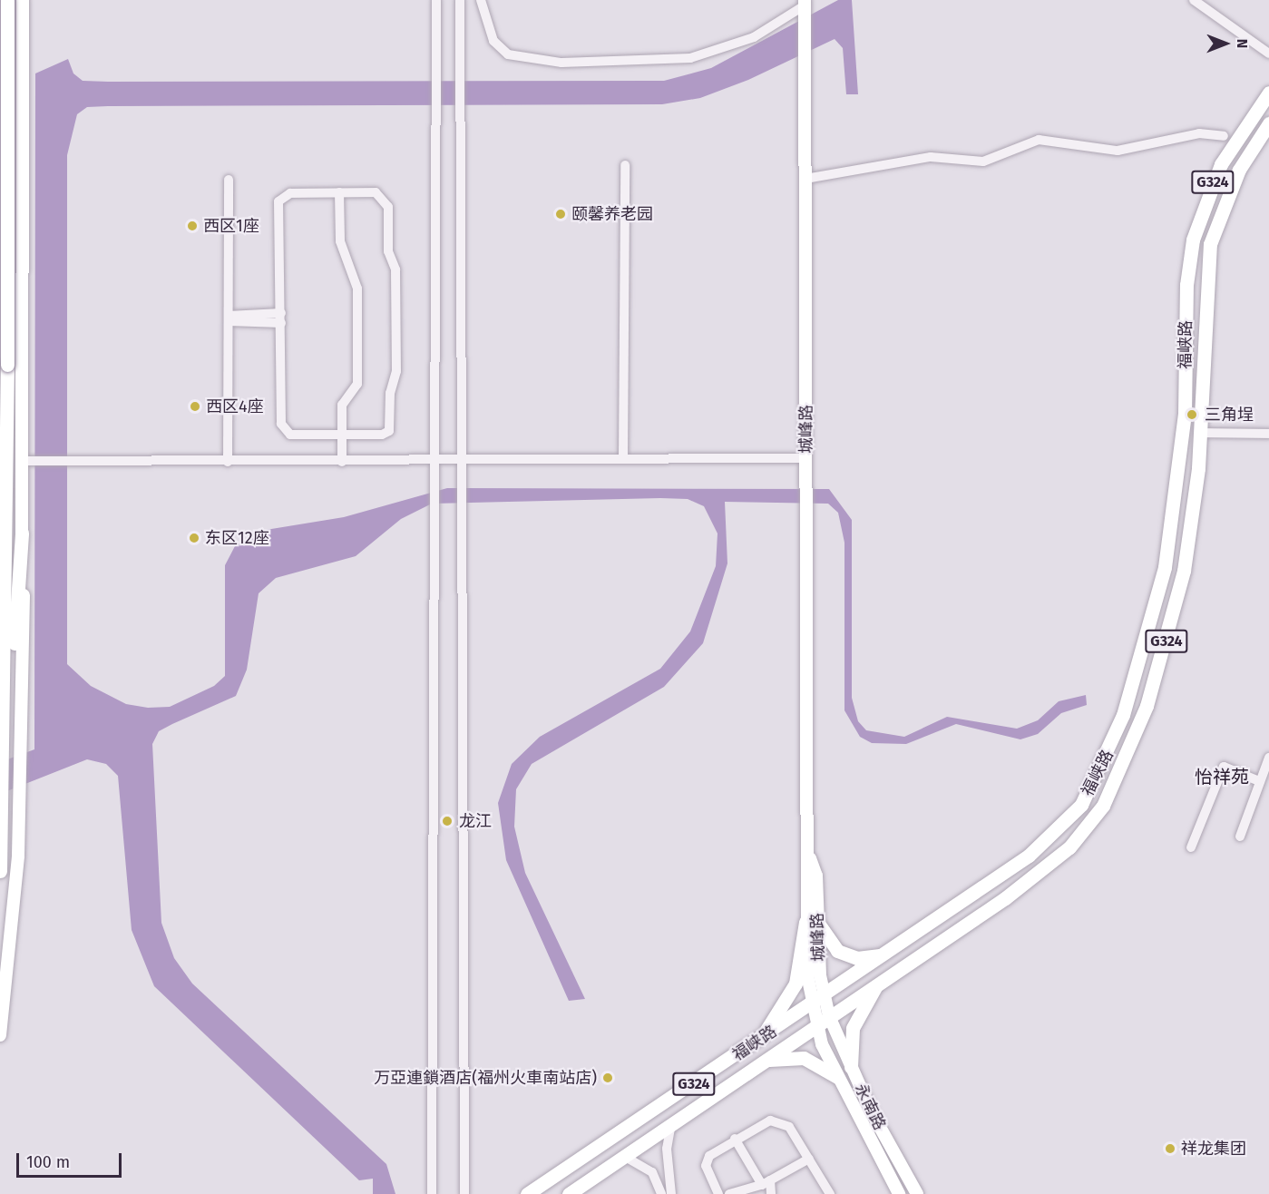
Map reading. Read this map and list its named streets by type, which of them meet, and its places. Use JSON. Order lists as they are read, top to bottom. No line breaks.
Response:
{"streets":{"highway":["G324","福峡路"],"main road":["城峰路","永南路"]},"crossings":[["福峡路","城峰路"],["福峡路","永南路"],["城峰路","永南路"]],"districts":["怡祥苑"],"places":["颐馨养老园","西区1座","西区4座","三角埕","东区12座","龙江","万亞連鎖酒店(福州火車南站店)","祥龙集团"],"scale_bar":"100 m","north":"right"}
